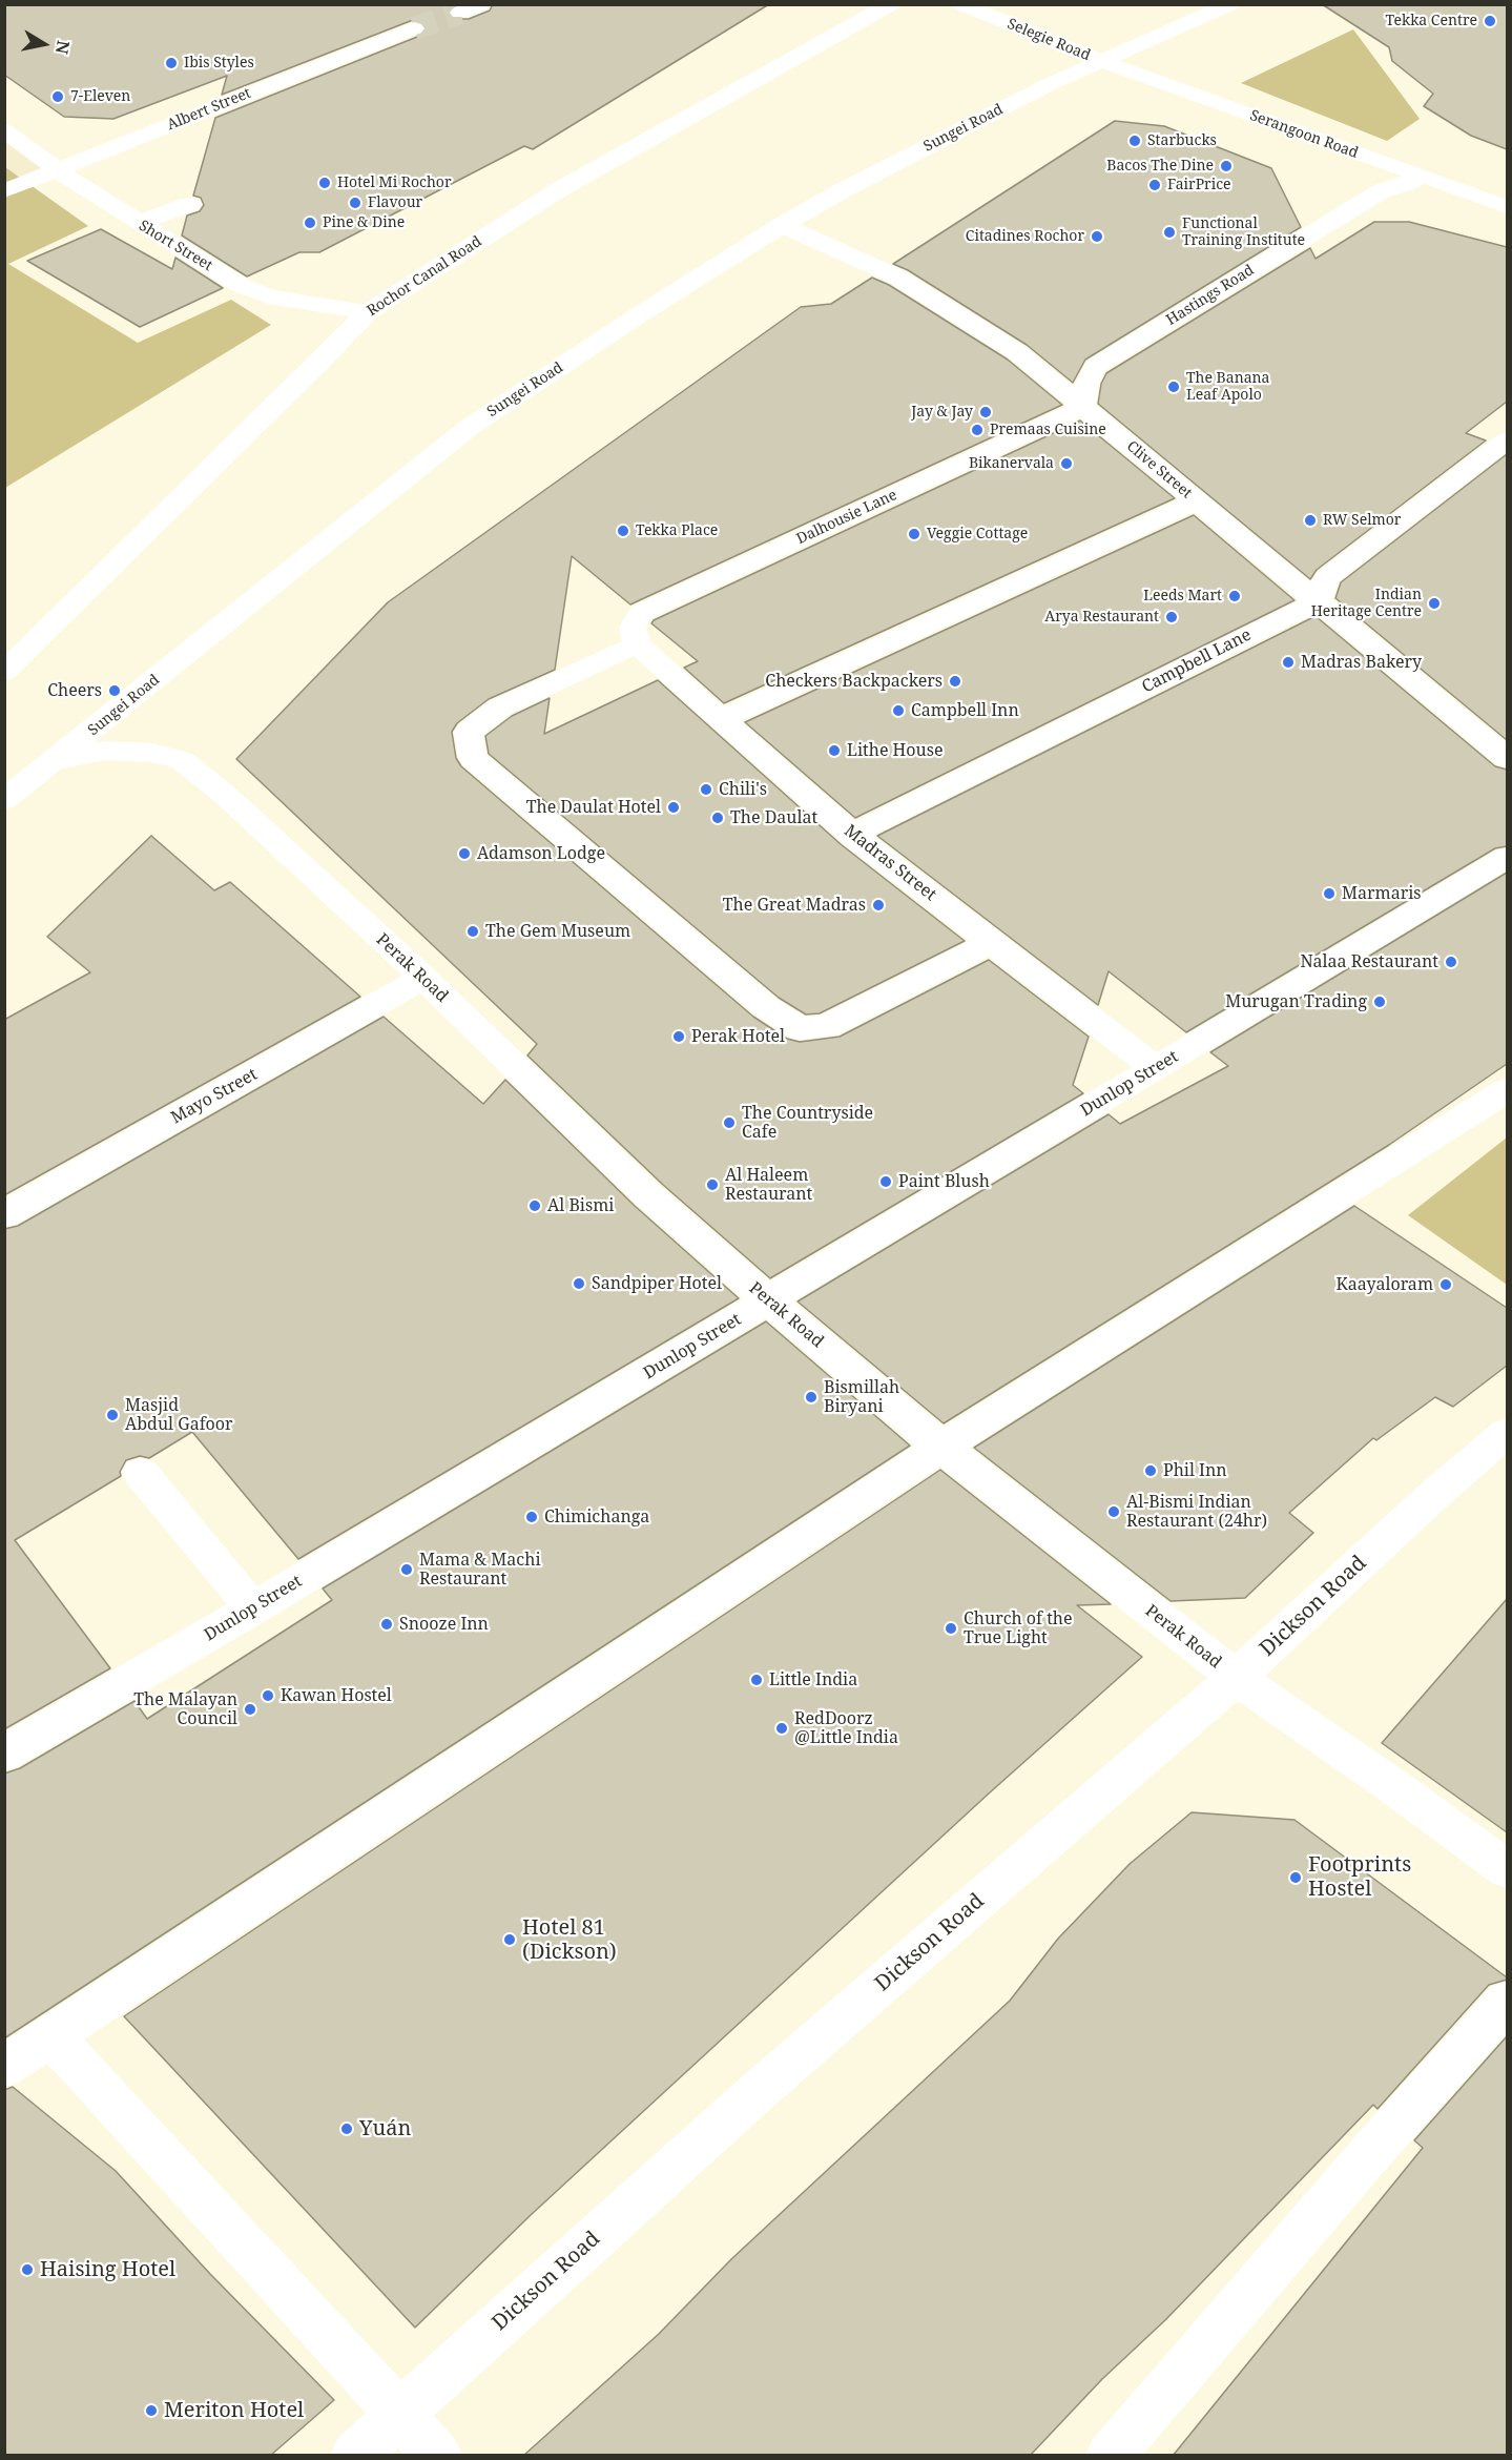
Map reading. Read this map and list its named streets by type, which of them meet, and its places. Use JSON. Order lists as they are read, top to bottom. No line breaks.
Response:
{"streets":{"main road":["Selegie Road","Albert Street","Sungei Road","Serangoon Road","Short Street","Rochor Canal Road","Hastings Road","Clive Street","Dalhousie Lane","Campbell Lane","Madras Street","Perak Road","Dunlop Street","Mayo Street","Dickson Road"]},"crossings":[["Selegie Road","Sungei Road"],["Selegie Road","Serangoon Road"],["Albert Street","Short Street"],["Sungei Road","Serangoon Road"],["Sungei Road","Clive Street"],["Sungei Road","Perak Road"],["Serangoon Road","Hastings Road"],["Short Street","Rochor Canal Road"],["Hastings Road","Clive Street"],["Hastings Road","Dalhousie Lane"],["Clive Street","Dalhousie Lane"],["Clive Street","Campbell Lane"],["Dalhousie Lane","Madras Street"],["Campbell Lane","Madras Street"],["Madras Street","Dunlop Street"],["Perak Road","Dunlop Street"],["Perak Road","Mayo Street"],["Perak Road","Dickson Road"]],"places":["Tekka Centre","Ibis Styles","7-Eleven","Starbucks","Bacos The Dine","Hotel Mi Rochor","FairPrice","Flavour","Pine & Dine","Functional Training Institute","Citadines Rochor","The Banana Leaf Apolo","Jay & Jay","Premaas Cuisine","Bikanervala","RW Selmor","Tekka Place","Veggie Cottage","Leeds Mart","Indian Heritage Centre","Arya Restaurant","Madras Bakery","Checkers Backpackers","Cheers","Campbell Inn","Lithe House","Chili's","The Daulat Hotel","The Daulat","Adamson Lodge","Marmaris","The Great Madras","The Gem Museum","Nalaa Restaurant","Murugan Trading","Perak Hotel","The Countryside Cafe","Paint Blush","Al Haleem Restaurant","Al Bismi","Sandpiper Hotel","Kaayaloram","Bismillah Biryani","Masjid Abdul Gafoor","Phil Inn","Al-Bismi Indian Restaurant (24hr)","Chimichanga","Mama & Machi Restaurant","Snooze Inn","Church of the True Light","Little India","Kawan Hostel","The Malayan Council","RedDoorz @Little India","Footprints Hostel","Hotel 81 (Dickson)","Yuán","Haising Hotel","Meriton Hotel"],"north":"right"}
